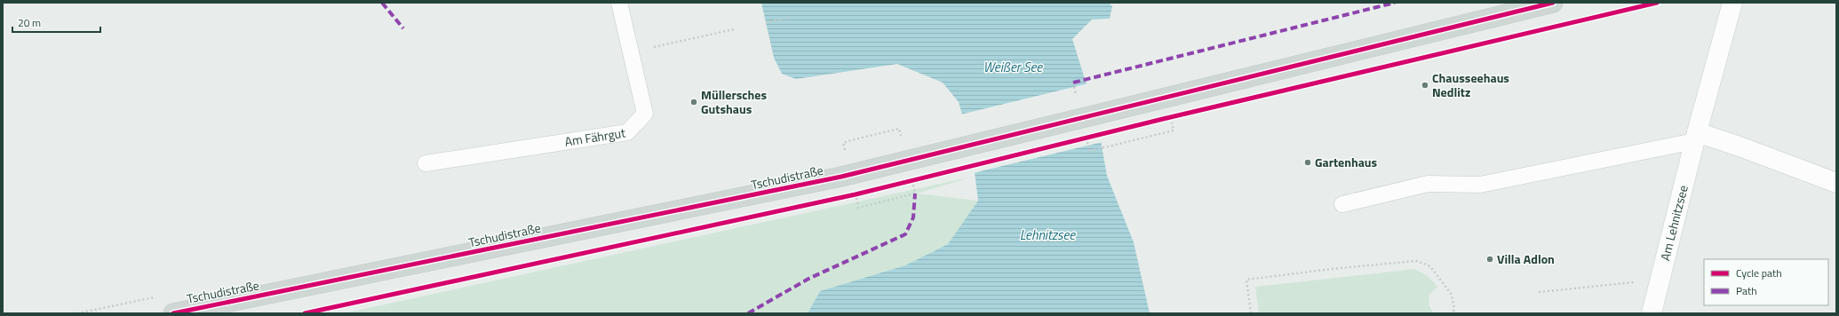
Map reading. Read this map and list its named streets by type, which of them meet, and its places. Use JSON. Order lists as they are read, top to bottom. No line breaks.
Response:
{"streets":{"main road":["Tschudistraße"],"street":["Am Lehnitzsee"],"lane":["Am Fährgut"]},"water":["Weißer See","Lehnitzsee"],"places":["Chausseehaus Nedlitz","Müllersches Gutshaus","Gartenhaus","Villa Adlon"],"legend":["Cycle path","Path"],"scale_bar":"20 m"}
